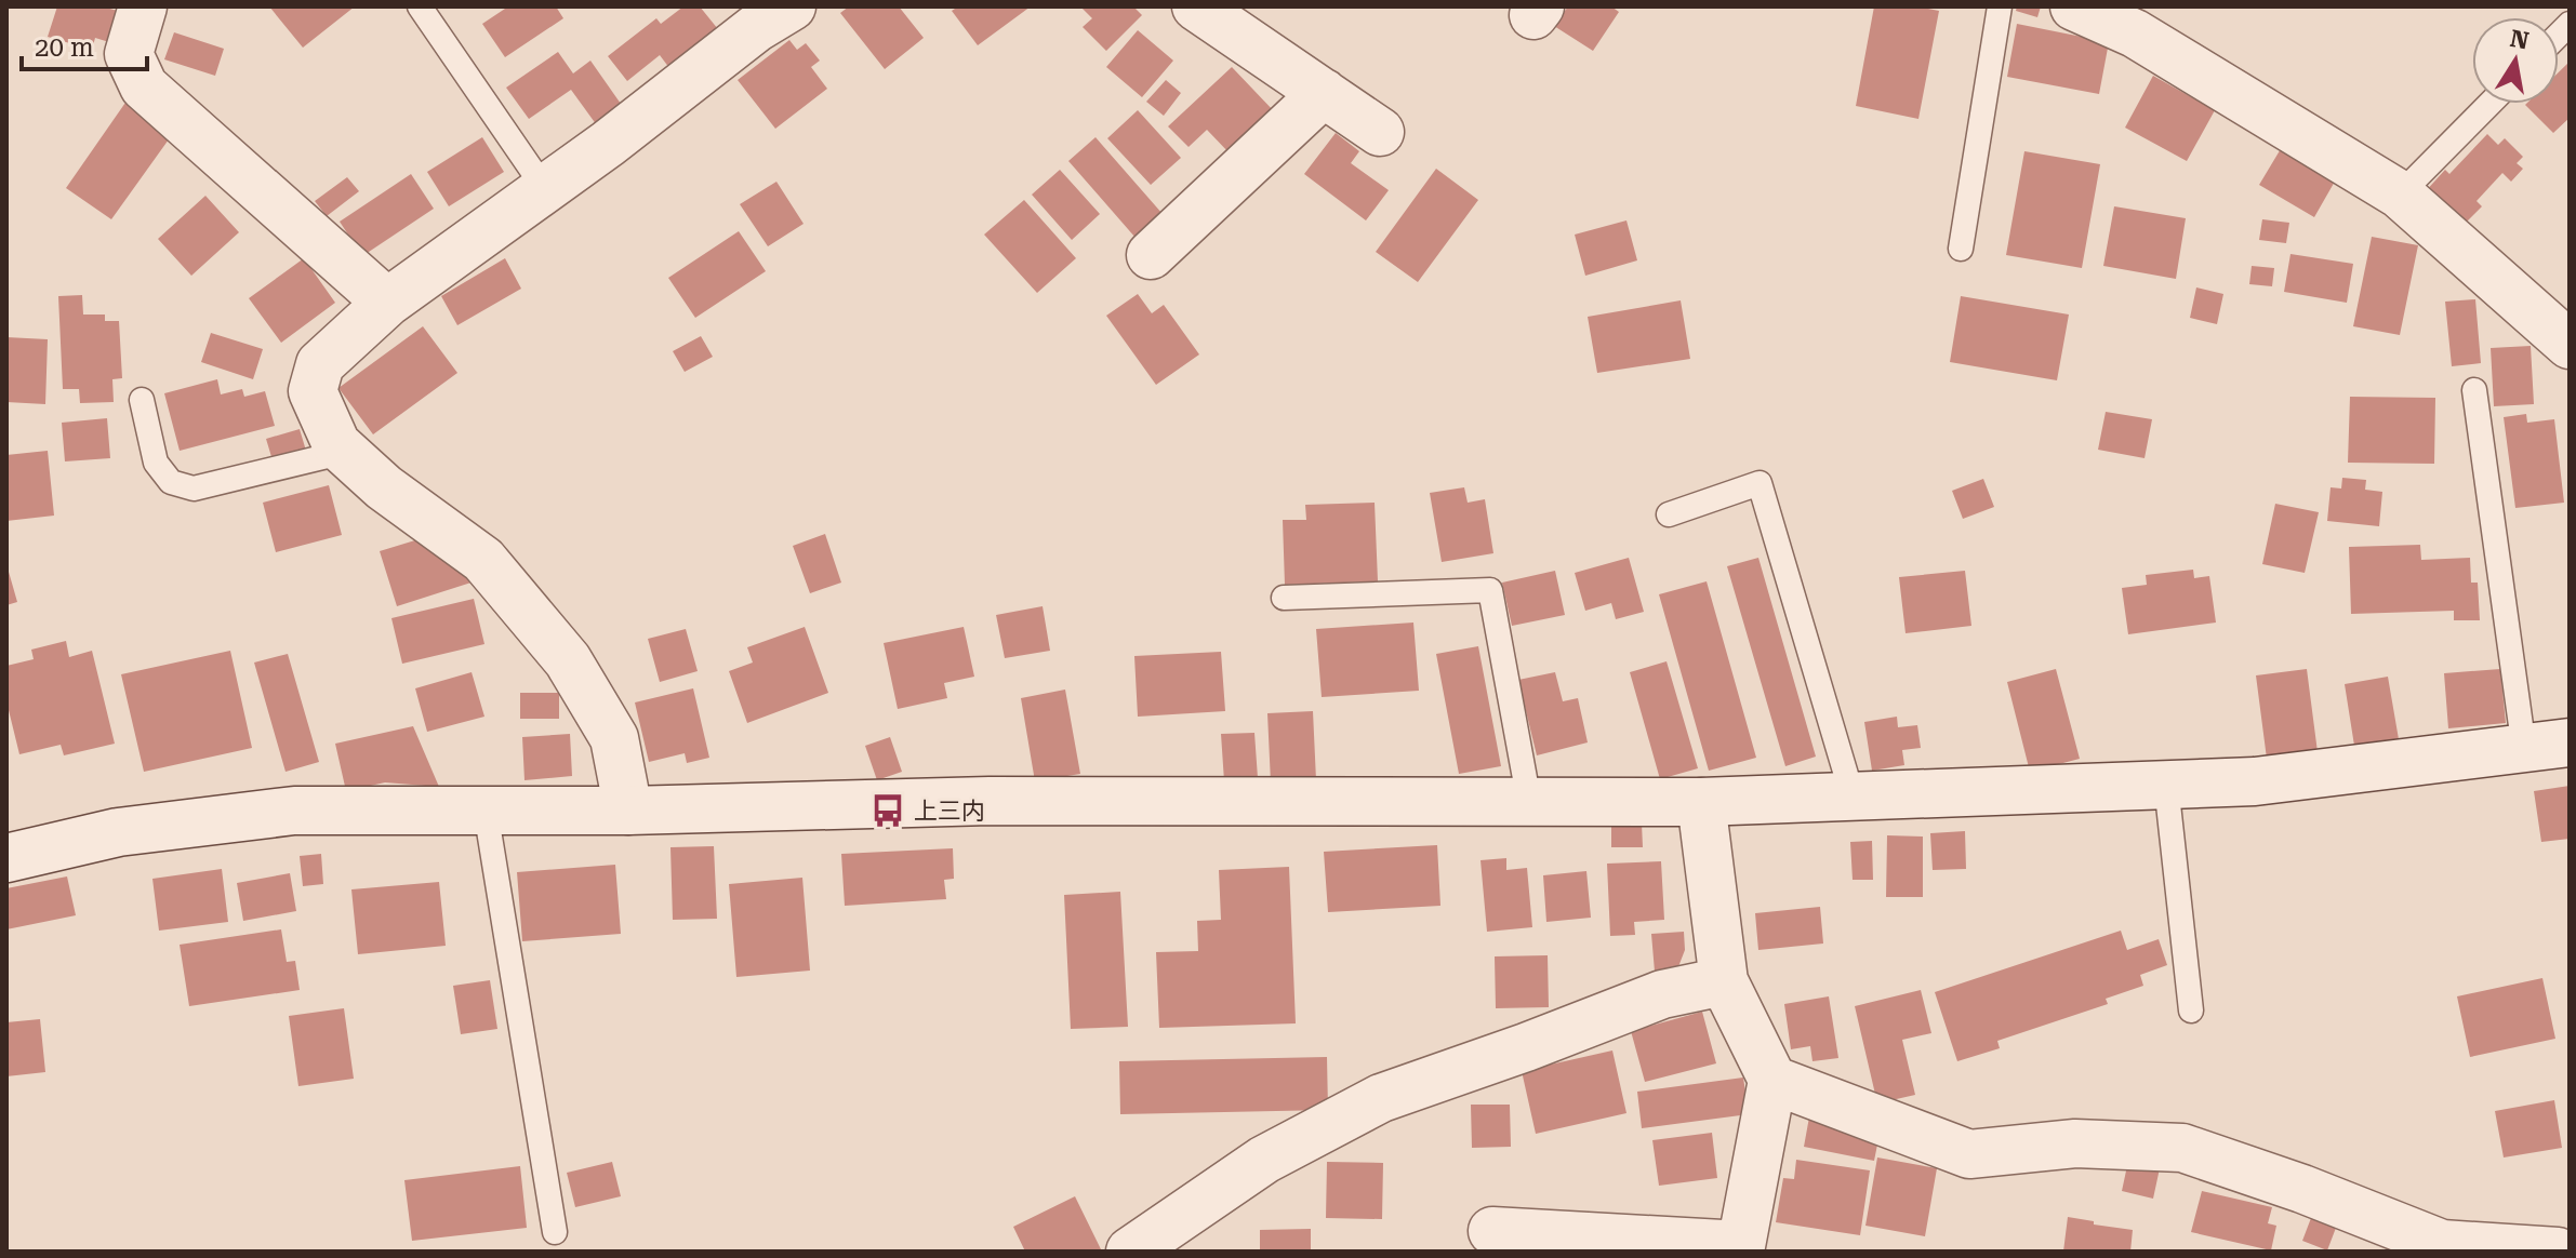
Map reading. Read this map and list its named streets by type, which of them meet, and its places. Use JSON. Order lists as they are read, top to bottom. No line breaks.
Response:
{"places":{"bus stop":["上三内"]},"scale_bar":"20 m","north":"top"}
